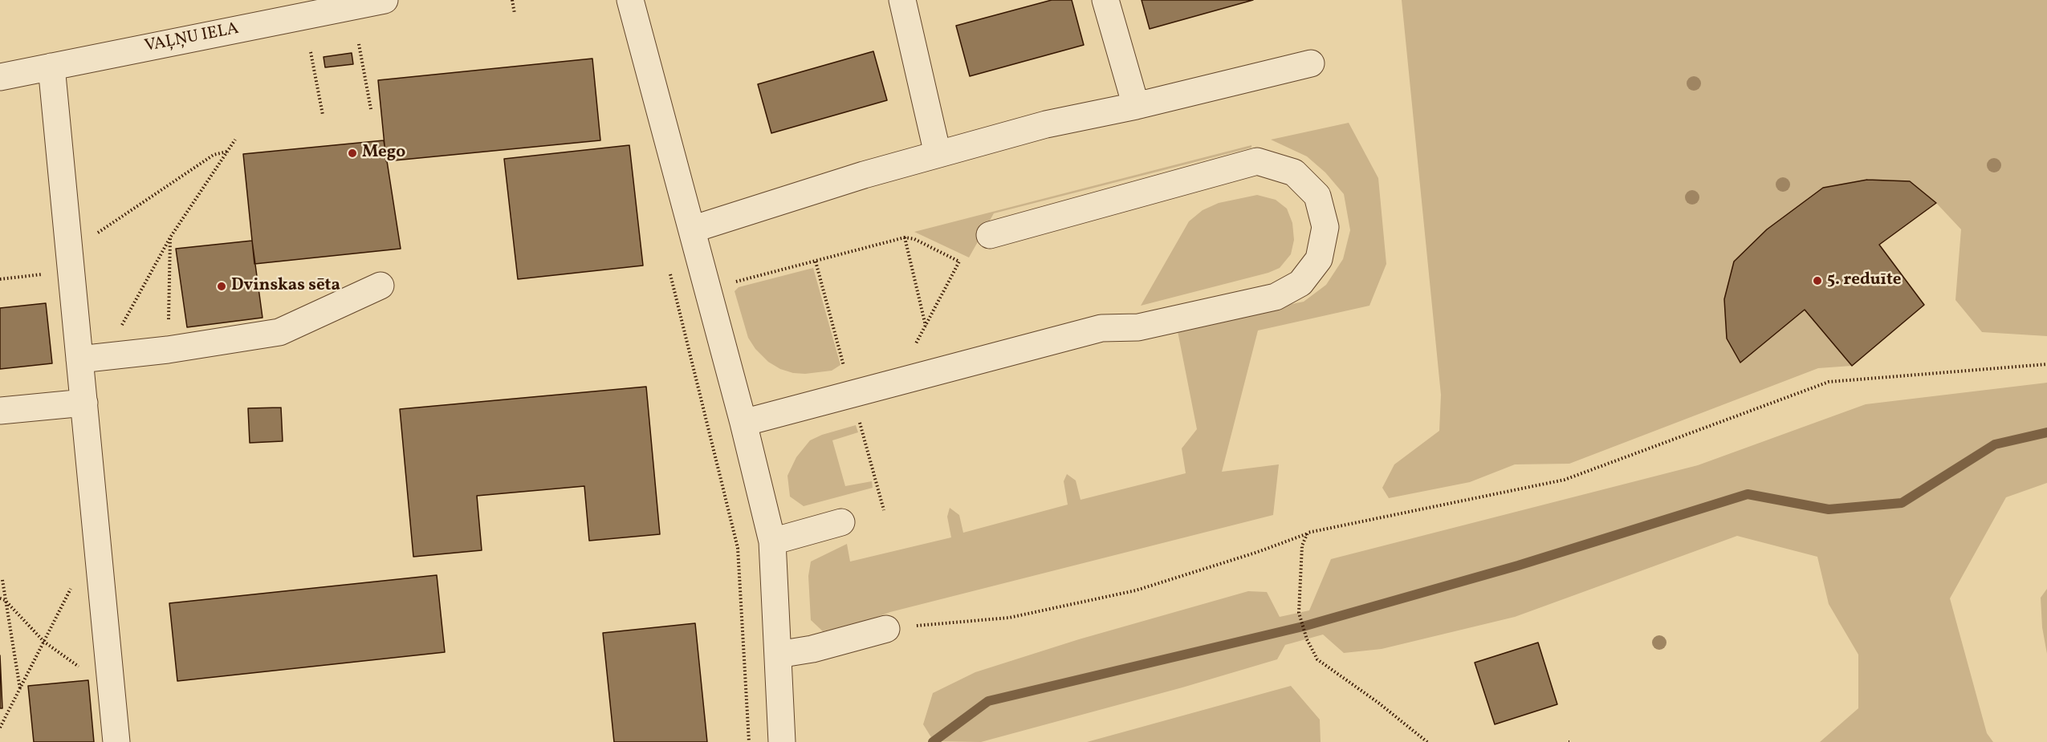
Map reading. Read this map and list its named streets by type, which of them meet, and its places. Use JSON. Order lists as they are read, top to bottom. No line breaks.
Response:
{"streets":{"street":["VAĻŅU IELA"]},"places":["Mego","5. reduīte","Dvinskas sēta"]}
